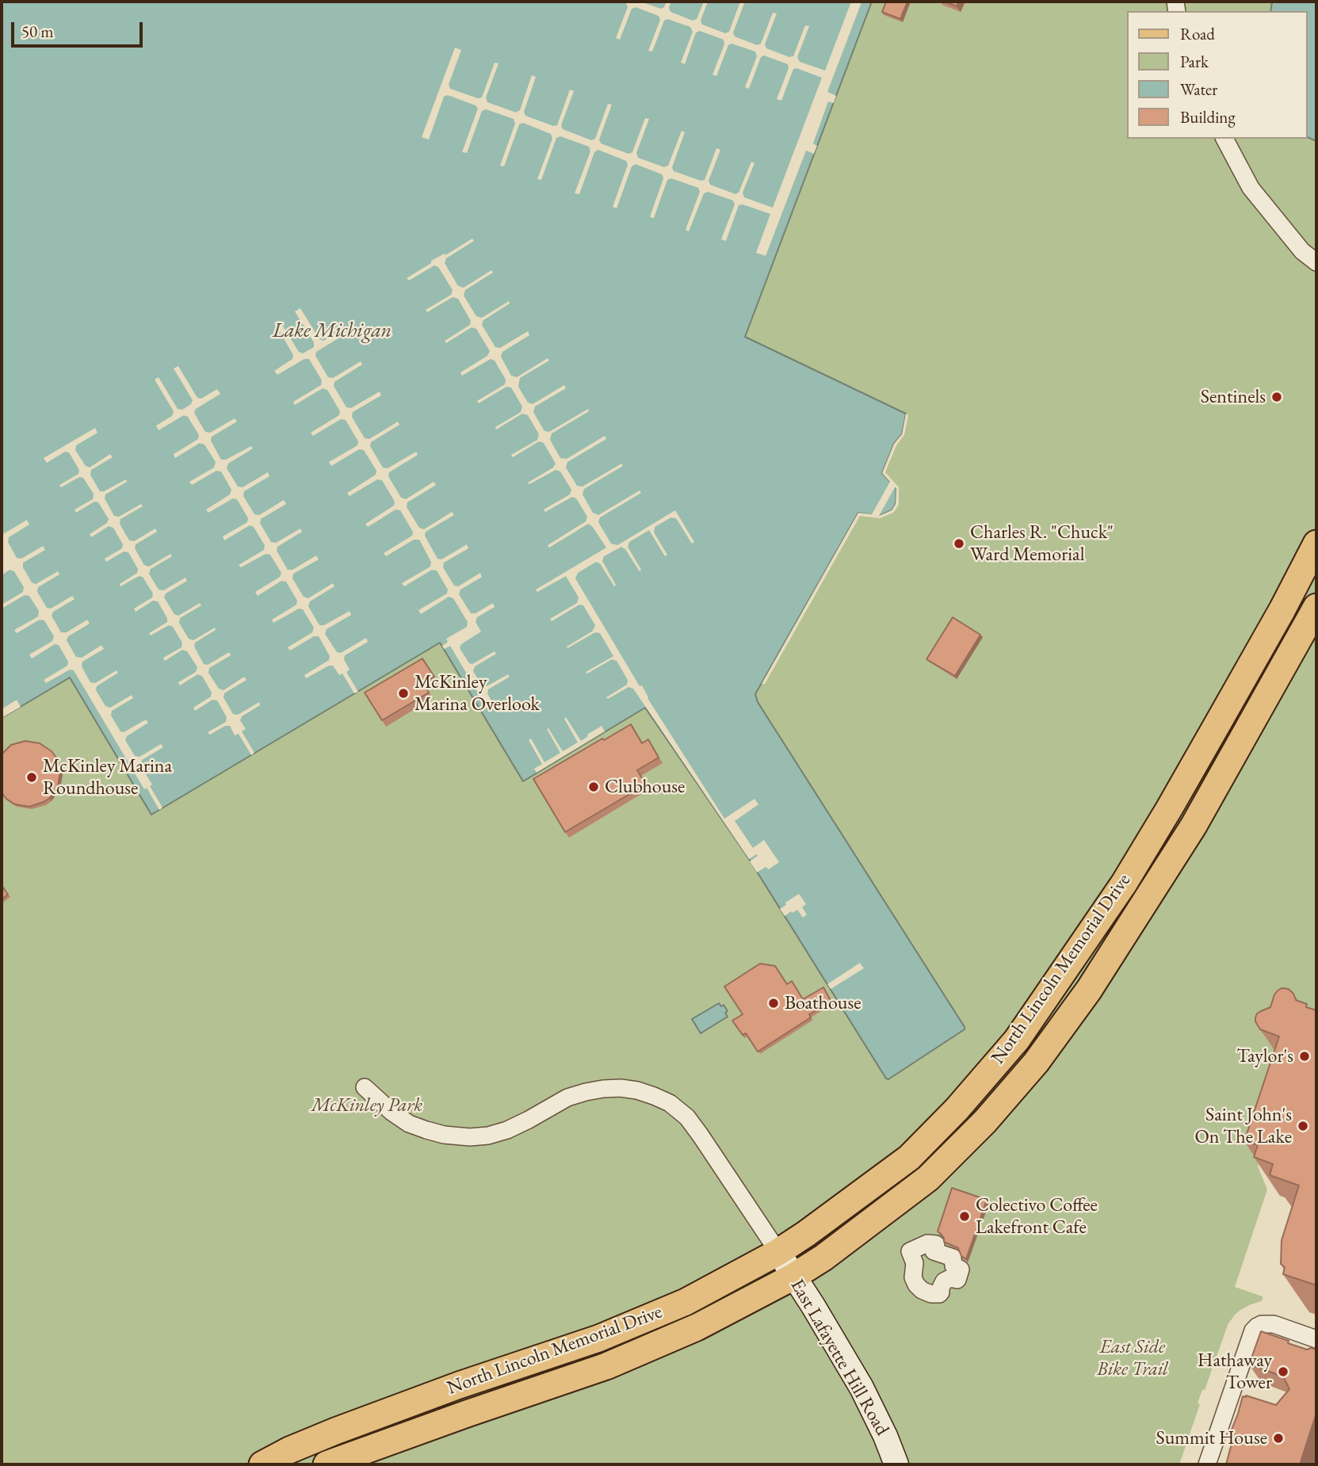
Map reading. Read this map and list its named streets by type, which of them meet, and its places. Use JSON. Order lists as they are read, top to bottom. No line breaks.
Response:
{"streets":{"main road":["North Lincoln Memorial Drive"],"street":["East Lafayette Hill Road"]},"crossings":[["North Lincoln Memorial Drive","East Lafayette Hill Road"]],"water":["Lake Michigan"],"parks":["McKinley Park","East Side Bike Trail"],"places":["Sentinels","Charles R. \"Chuck\" Ward Memorial","McKinley Marina Overlook","McKinley Marina Roundhouse","Clubhouse","Boathouse","Taylor's","Saint John's On The Lake","Colectivo Coffee Lakefront Cafe","Hathaway Tower","Summit House"],"legend":["Road","Park","Water","Building"],"scale_bar":"50 m"}
